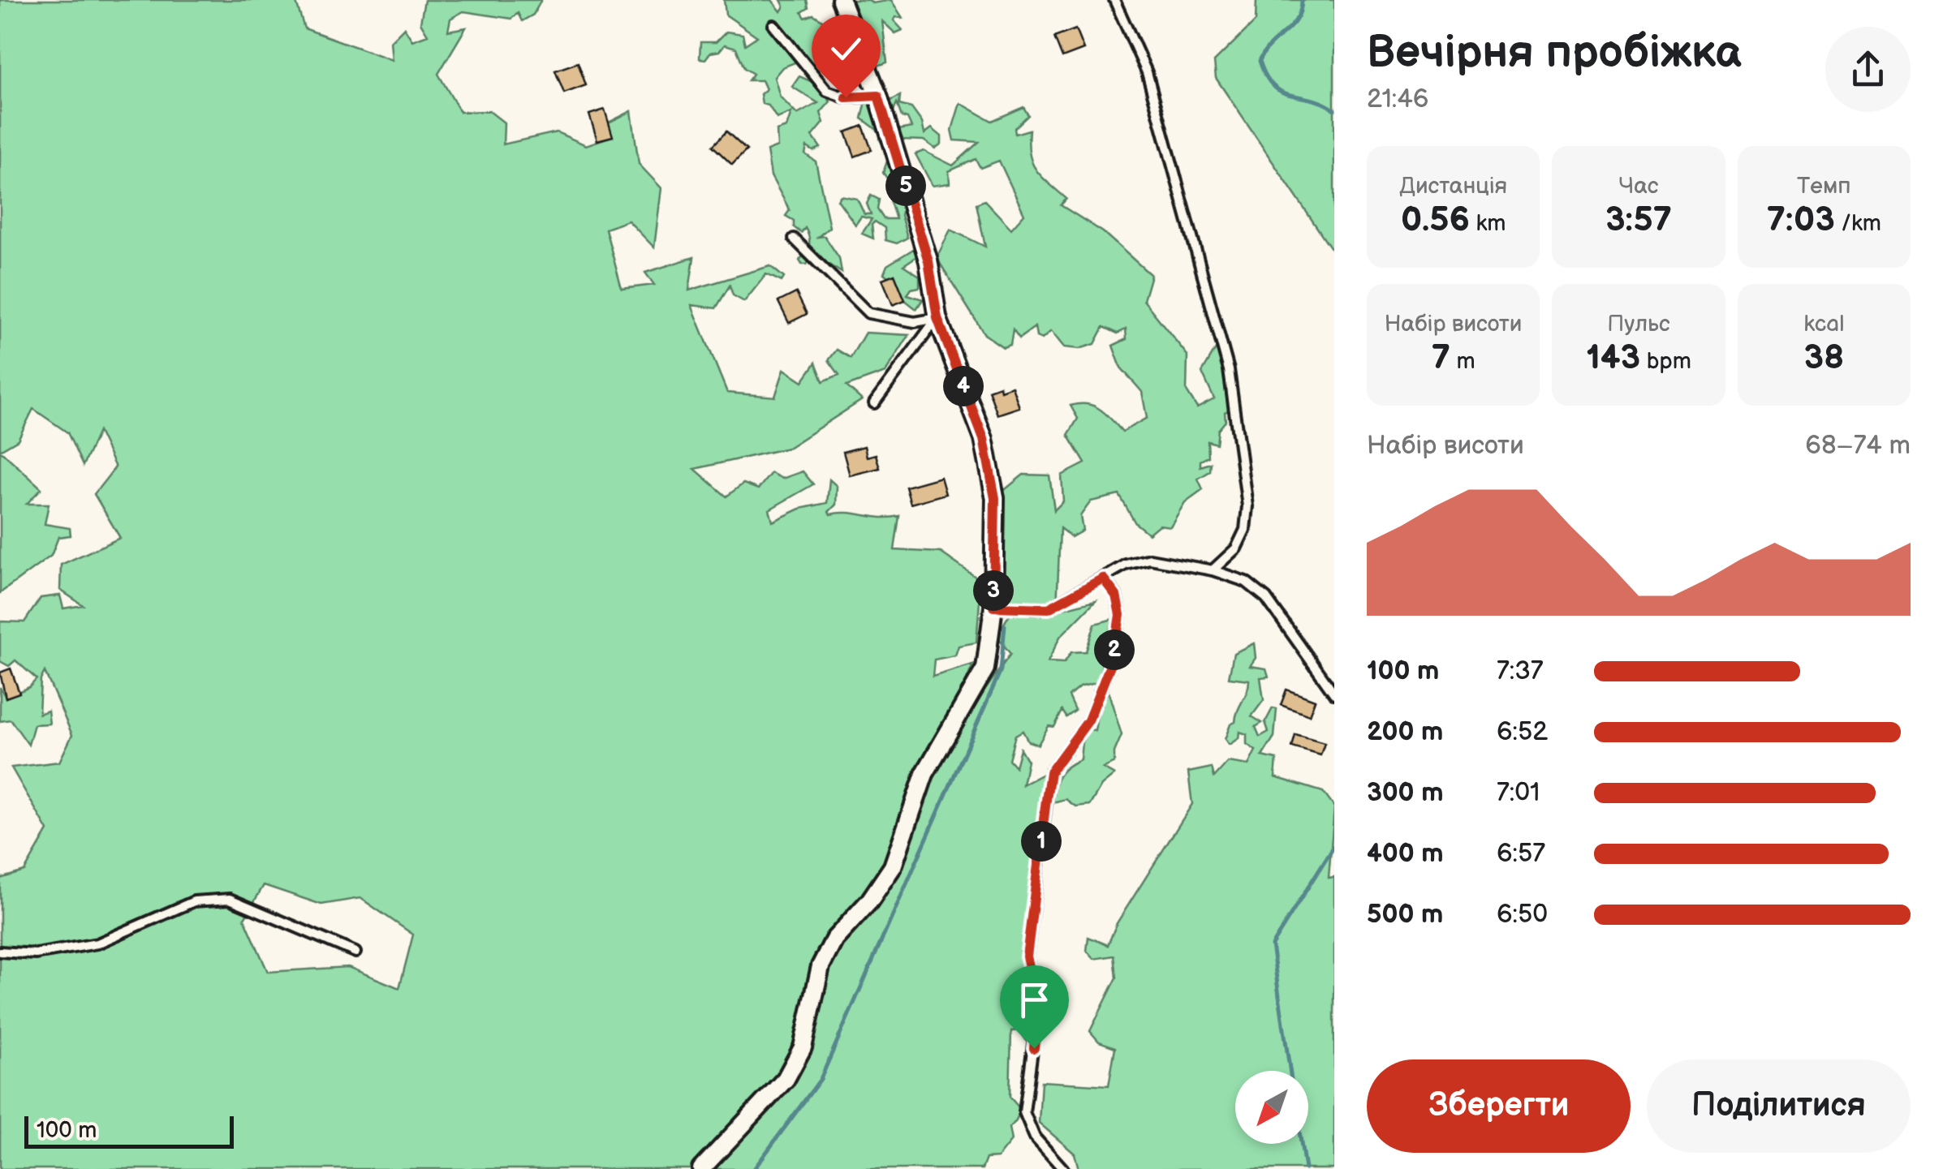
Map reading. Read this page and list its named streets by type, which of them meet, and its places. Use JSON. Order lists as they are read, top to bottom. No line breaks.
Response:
{"scale_bar":"100 m","north":"bottom left","page":{"heading":["Вечірня пробіжка","21:46"],"stats":[["Дистанція","0.56 km"],["Час","3:57"],["Темп","7:03 /km"],["Набір висоти","7 m"],["Пульс","143 bpm"],["kcal","38"]],"pins":["5","4","3","2","1"],"chart":["Набір висоти","68–74 m"],"list":[{"name":"100 m","note":"7:37"},{"name":"200 m","note":"6:52"},{"name":"300 m","note":"7:01"},{"name":"400 m","note":"6:57"},{"name":"500 m","note":"6:50"}],"buttons":["Зберегти","Поділитися"],"scale":"100 m"}}
